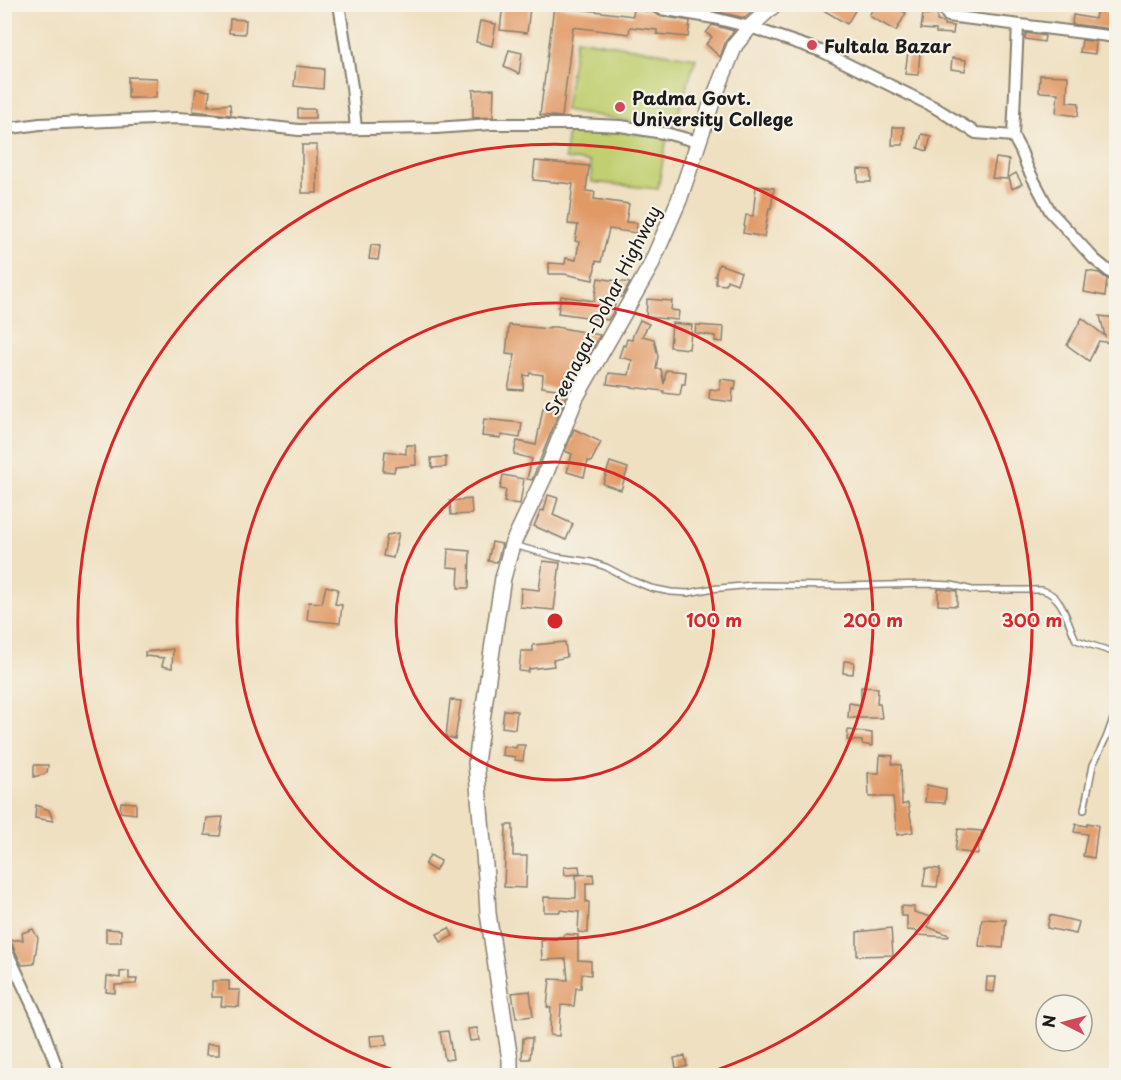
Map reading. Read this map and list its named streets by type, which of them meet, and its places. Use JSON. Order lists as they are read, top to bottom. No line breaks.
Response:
{"streets":{"main road":["Sreenagar-Dohar Highway"]},"places":["Fultala Bazar","Padma Govt. University College"],"north":"left","rings":["100 m","200 m","300 m"]}
